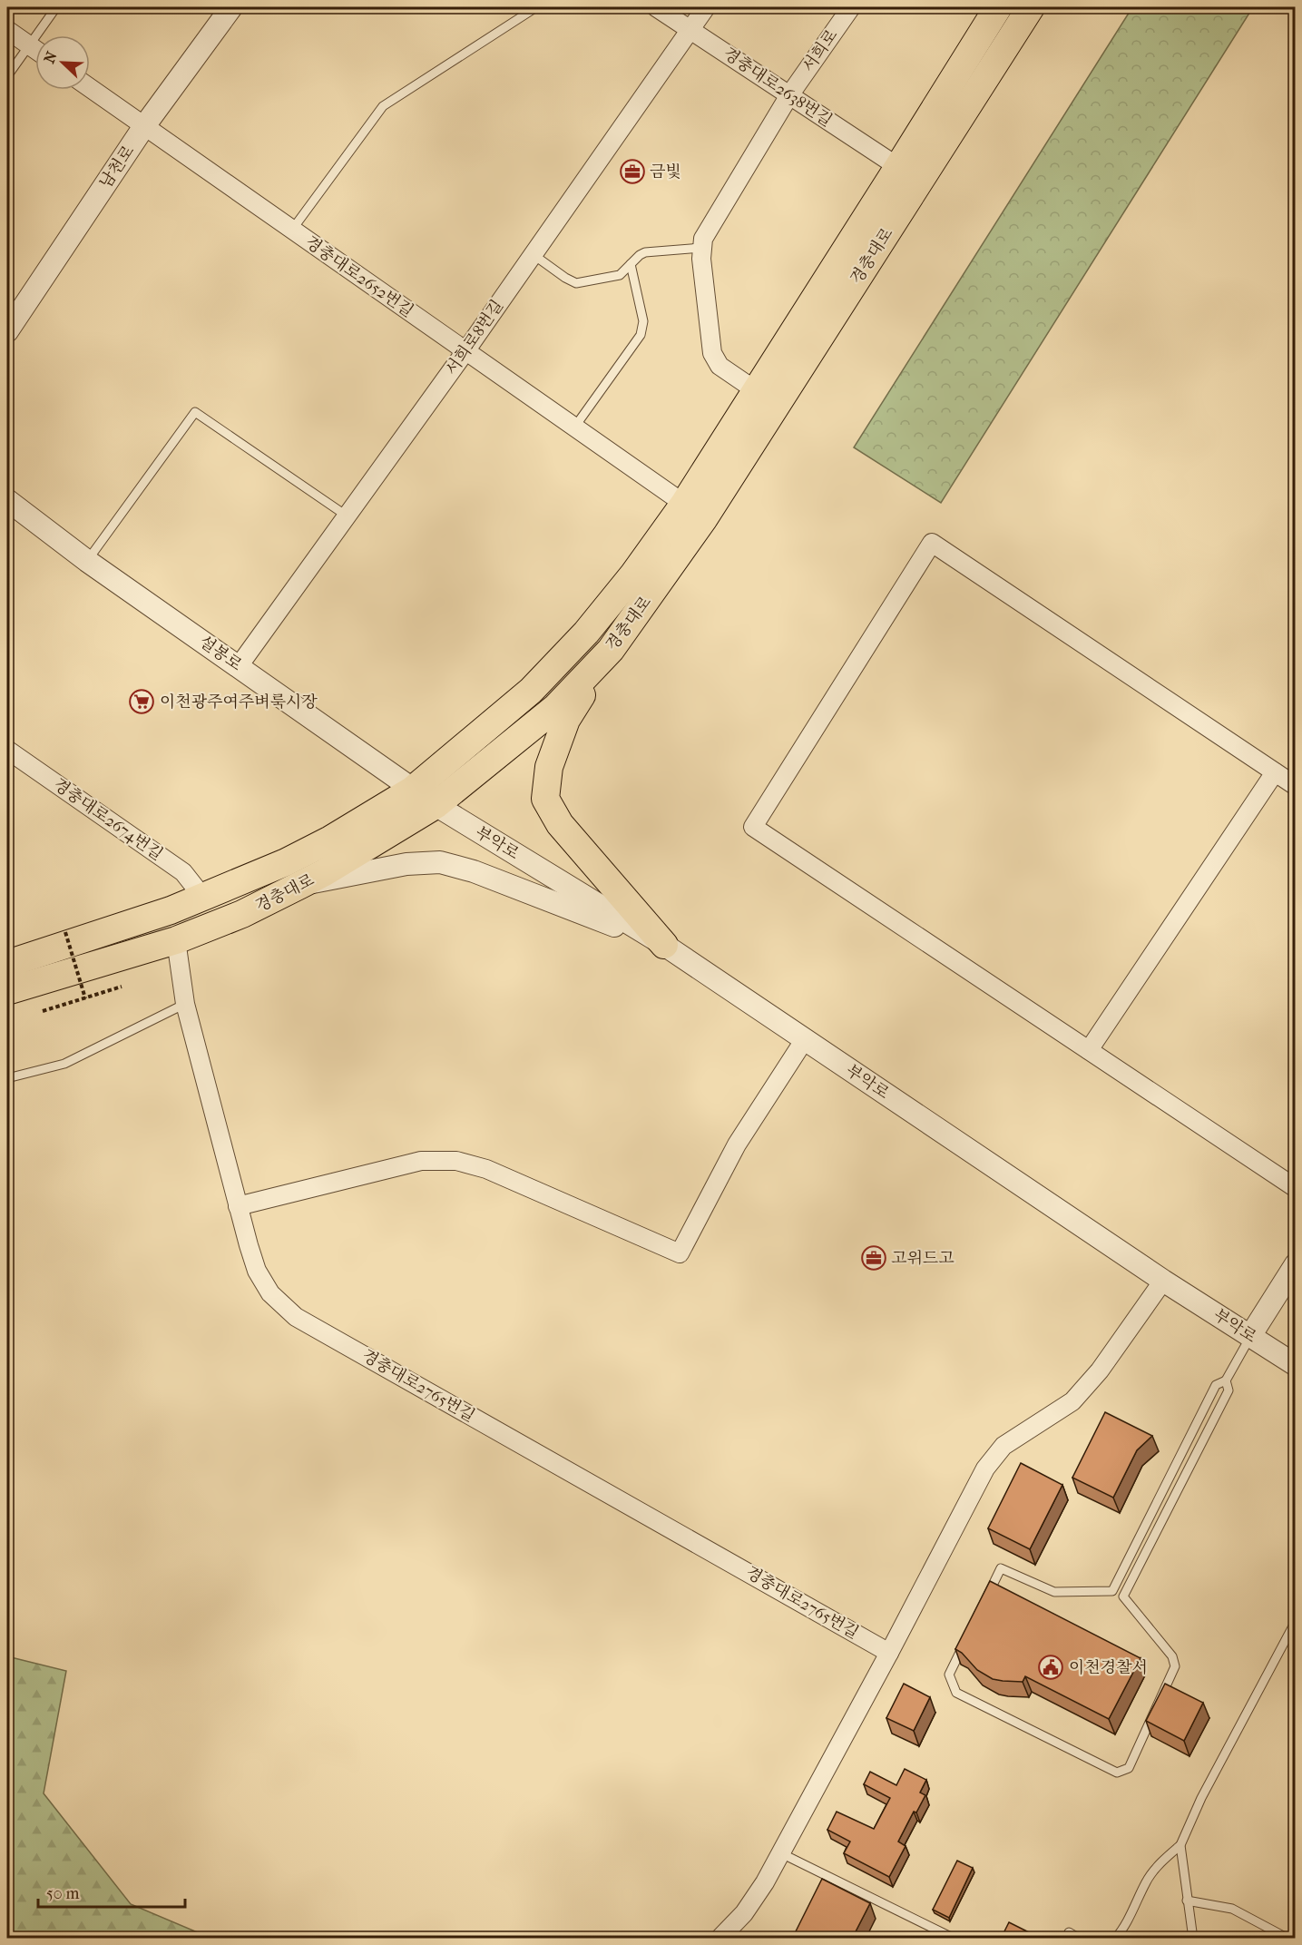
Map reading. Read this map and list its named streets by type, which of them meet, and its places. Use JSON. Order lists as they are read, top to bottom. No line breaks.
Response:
{"streets":{"main road":["경충대로"],"street":["서희로","경충대로2638번길","남천로","경충대로2652번길","서희로8번길","설봉로","경충대로2674번길","부악로","경충대로2765번길"]},"crossings":[["서희로","경충대로2638번길"],["경충대로2638번길","경충대로"],["경충대로2638번길","서희로8번길"],["남천로","경충대로2652번길"],["경충대로","경충대로2652번길"],["경충대로","설봉로"],["경충대로","경충대로2674번길"],["경충대로","부악로"],["경충대로","경충대로2765번길"],["경충대로2652번길","서희로8번길"],["서희로8번길","설봉로"],["설봉로","부악로"]],"places":{"office":["금빛","고위드고"],"supermarket":["이천광주여주벼룩시장"],"public building":["이천경찰서"]},"scale_bar":"50 m","north":"top left"}
